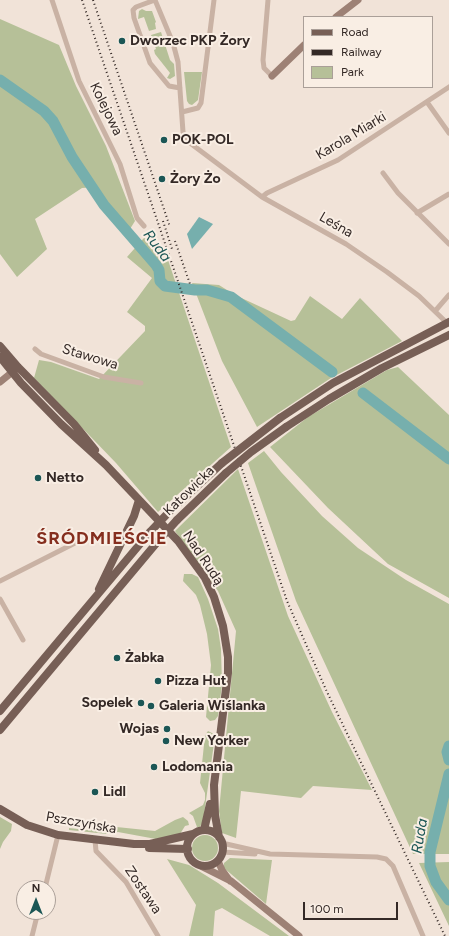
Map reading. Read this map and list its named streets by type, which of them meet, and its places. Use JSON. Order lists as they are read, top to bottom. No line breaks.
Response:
{"streets":{"main road":["Katowicka","Nad Rudą","Pszczyńska"],"street":["Kolejowa","Karola Miarki","Leśna","Stawowa","Zostawa"]},"crossings":[["Karola Miarki","Leśna"],["Leśna","Katowicka"],["Nad Rudą","Pszczyńska"],["Pszczyńska","Zostawa"]],"districts":["ŚRÓDMIEŚCIE"],"water":["Ruda"],"places":["Dworzec PKP Żory","POK-POL","Żory Żo","Netto","Żabka","Pizza Hut","Sopelek","Galeria Wiślanka","Wojas","New Yorker","Lodomania","Lidl"],"legend":["Road","Railway","Park"],"scale_bar":"100 m","north":"top"}
